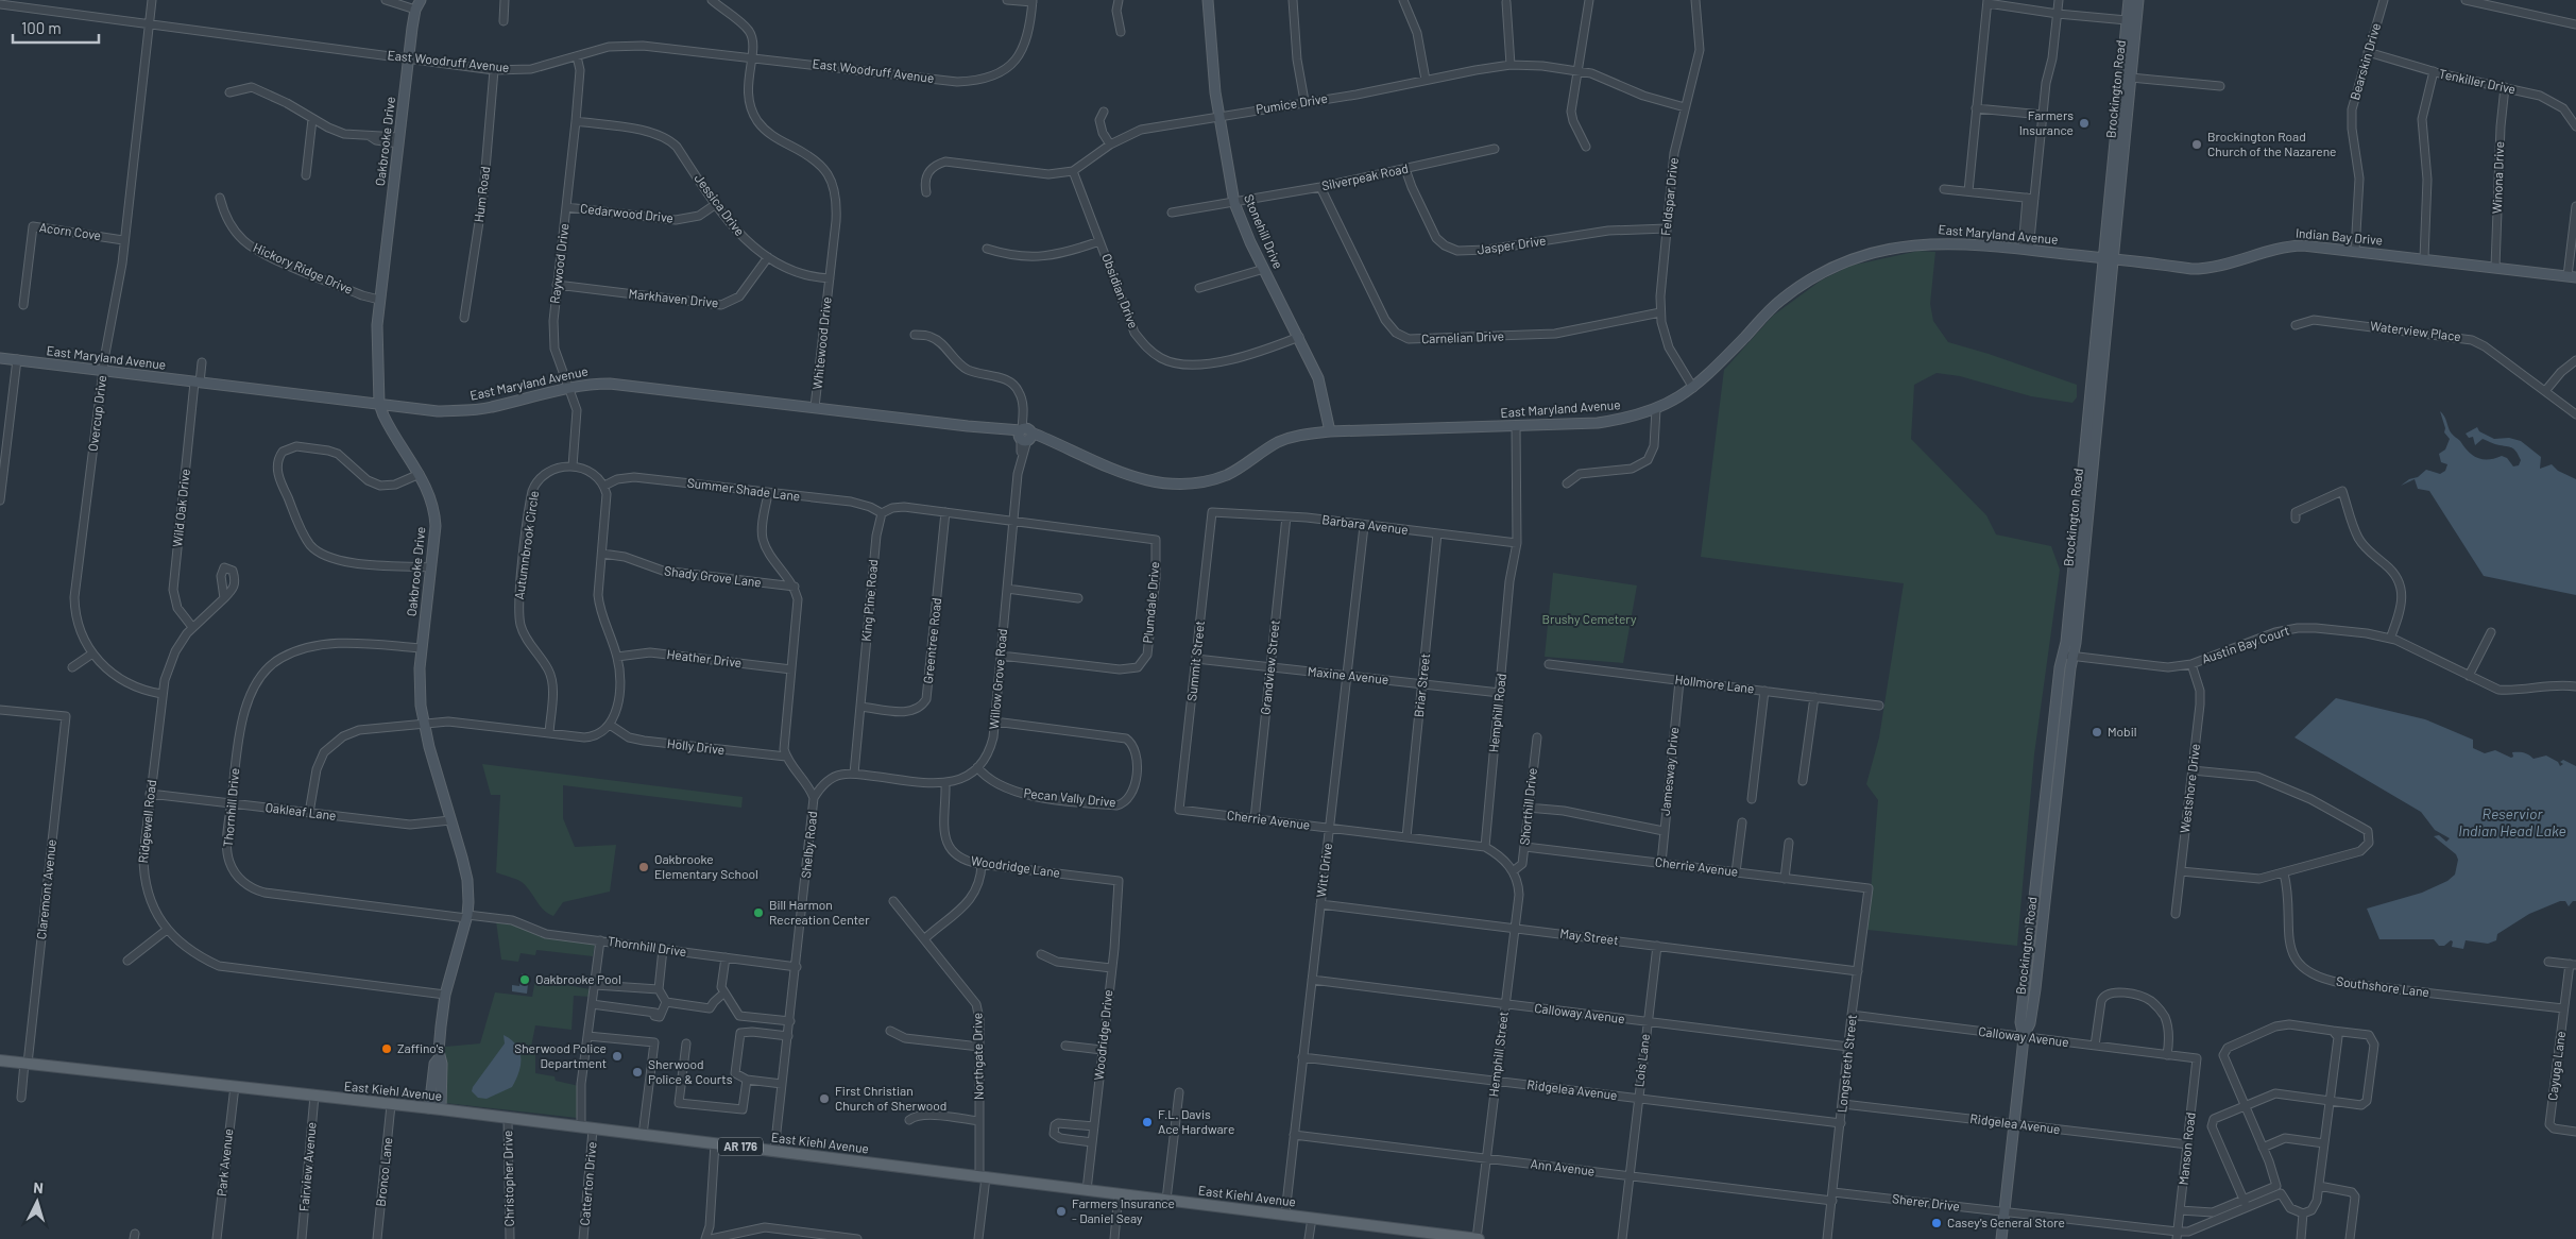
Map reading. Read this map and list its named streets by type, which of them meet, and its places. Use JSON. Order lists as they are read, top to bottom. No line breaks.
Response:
{"streets":{"main road":["East Kiehl Avenue","AR 176"],"street":["East Woodruff Avenue","Bearskin Drive","Tenkiller Drive","Brockington Road","Pumice Drive","Oakbrooke Drive","Silverpeak Road","Winona Drive","Hum Road","Feldspar Drive","Jessica Drive","Cedarwood Drive","Acorn Cove","Stonehill Drive","East Maryland Avenue","Indian Bay Drive","Jasper Drive","Raywood Drive","Hickory Ridge Drive","Obsidian Drive","Markhaven Drive","Waterview Place","Carnelian Drive","Whitewood Drive","Overcup Drive","Summer Shade Lane","Wild Oak Drive","Barbara Avenue","Autumnbrook Circle","Shady Grove Lane","King Pine Road","Plumdale Drive","Greentree Road","Austin Bay Court","Heather Drive","Summit Street","Grandview Street","Maxine Avenue","Willow Grove Road","Hollmore Lane","Briar Street","Hemphill Road","Holly Drive","Jamesway Drive","Westshore Drive","Pecan Vally Drive","Shorthill Drive","Thornhill Drive","Oakleaf Lane","Cherrie Avenue","Ridgewell Road","Shelby Road","Woodridge Lane","Witt Drive","Claremont Avenue","May Street","Southshore Lane","Calloway Avenue","Woodridge Drive","Hemphill Street","Northgate Drive","Lois Lane","Longstreth Street","Cayuga Lane","Ridgelea Avenue","Manson Road","Park Avenue","Fairview Avenue","Ann Avenue","Bronco Lane","Christopher Drive","Catterton Drive","Sherer Drive"]},"crossings":[["East Woodruff Avenue","Oakbrooke Drive"],["East Woodruff Avenue","Hum Road"],["East Woodruff Avenue","Raywood Drive"],["East Woodruff Avenue","Overcup Drive"],["Bearskin Drive","Tenkiller Drive"],["Bearskin Drive","Indian Bay Drive"],["Tenkiller Drive","Winona Drive"],["Brockington Road","East Maryland Avenue"],["Brockington Road","Indian Bay Drive"],["Brockington Road","Austin Bay Court"],["Brockington Road","Calloway Avenue"],["Brockington Road","Ridgelea Avenue"],["Brockington Road","Sherer Drive"],["Pumice Drive","Feldspar Drive"],["Pumice Drive","Stonehill Drive"],["Pumice Drive","Obsidian Drive"],["Oakbrooke Drive","East Maryland Avenue"],["Oakbrooke Drive","Hickory Ridge Drive"],["Oakbrooke Drive","Thornhill Drive"],["Oakbrooke Drive","Oakleaf Lane"],["Oakbrooke Drive","Ridgewell Road"],["Oakbrooke Drive","East Kiehl Avenue"],["Silverpeak Road","Stonehill Drive"],["Silverpeak Road","Jasper Drive"],["Silverpeak Road","Carnelian Drive"],["Winona Drive","Indian Bay Drive"],["Feldspar Drive","East Maryland Avenue"],["Feldspar Drive","Jasper Drive"],["Feldspar Drive","Carnelian Drive"],["Jessica Drive","Cedarwood Drive"],["Jessica Drive","Raywood Drive"],["Jessica Drive","Markhaven Drive"],["Jessica Drive","Whitewood Drive"],["Cedarwood Drive","Raywood Drive"],["Acorn Cove","Overcup Drive"],["Stonehill Drive","East Maryland Avenue"],["Stonehill Drive","Obsidian Drive"],["East Maryland Avenue","Indian Bay Drive"],["East Maryland Avenue","Raywood Drive"],["East Maryland Avenue","Whitewood Drive"],["East Maryland Avenue","Overcup Drive"],["East Maryland Avenue","Wild Oak Drive"],["East Maryland Avenue","Willow Grove Road"],["East Maryland Avenue","Hemphill Road"],["Raywood Drive","Markhaven Drive"],["Raywood Drive","Autumnbrook Circle"],["Overcup Drive","Ridgewell Road"],["Summer Shade Lane","King Pine Road"],["Wild Oak Drive","Ridgewell Road"],["Barbara Avenue","Summit Street"],["Barbara Avenue","Grandview Street"],["Barbara Avenue","Briar Street"],["Barbara Avenue","Hemphill Road"],["Barbara Avenue","Witt Drive"],["King Pine Road","Greentree Road"],["King Pine Road","Willow Grove Road"],["Plumdale Drive","Willow Grove Road"],["Austin Bay Court","Westshore Drive"],["Summit Street","Maxine Avenue"],["Summit Street","Cherrie Avenue"],["Grandview Street","Maxine Avenue"],["Grandview Street","Cherrie Avenue"],["Maxine Avenue","Briar Street"],["Maxine Avenue","Hemphill Road"],["Maxine Avenue","Witt Drive"],["Willow Grove Road","Pecan Vally Drive"],["Willow Grove Road","Woodridge Lane"],["Hollmore Lane","Jamesway Drive"],["Briar Street","Cherrie Avenue"],["Hemphill Road","Cherrie Avenue"],["Holly Drive","Shelby Road"],["Jamesway Drive","Cherrie Avenue"],["Shorthill Drive","Cherrie Avenue"],["Shorthill Drive","Hemphill Street"],["Thornhill Drive","Oakleaf Lane"],["Thornhill Drive","Shelby Road"],["Oakleaf Lane","Ridgewell Road"],["Cherrie Avenue","Witt Drive"],["Cherrie Avenue","Longstreth Street"],["Shelby Road","East Kiehl Avenue"],["Woodridge Lane","Woodridge Drive"],["Witt Drive","May Street"],["Witt Drive","Calloway Avenue"],["Witt Drive","Ridgelea Avenue"],["Witt Drive","East Kiehl Avenue"],["Witt Drive","Ann Avenue"],["Claremont Avenue","East Kiehl Avenue"],["May Street","Hemphill Street"],["May Street","Lois Lane"],["May Street","Longstreth Street"],["Southshore Lane","Cayuga Lane"],["Calloway Avenue","Hemphill Street"],["Calloway Avenue","Lois Lane"],["Calloway Avenue","Longstreth Street"],["Calloway Avenue","Manson Road"],["Woodridge Drive","East Kiehl Avenue"],["Hemphill Street","Ridgelea Avenue"],["Hemphill Street","East Kiehl Avenue"],["Hemphill Street","Ann Avenue"],["Northgate Drive","East Kiehl Avenue"],["Lois Lane","Ridgelea Avenue"],["Lois Lane","Ann Avenue"],["Longstreth Street","Ridgelea Avenue"],["Longstreth Street","Ann Avenue"],["Longstreth Street","Sherer Drive"],["Ridgelea Avenue","Manson Road"],["East Kiehl Avenue","Park Avenue"],["East Kiehl Avenue","Fairview Avenue"],["East Kiehl Avenue","Bronco Lane"],["East Kiehl Avenue","Christopher Drive"],["East Kiehl Avenue","Catterton Drive"],["Manson Road","Sherer Drive"]],"water":["Reservior Indian Head Lake"],"parks":["Brushy Cemetery"],"places":["Farmers Insurance","Brockington Road Church of the Nazarene","Mobil","Oakbrooke Elementary School","Bill Harmon Recreation Center","Oakbrooke Pool","Zaffino's","Sherwood Police Department","Sherwood Police & Courts","First Christian Church of Sherwood","F.L. Davis Ace Hardware","Farmers Insurance - Daniel Seay","Casey's General Store"],"scale_bar":"100 m","north":"top"}
